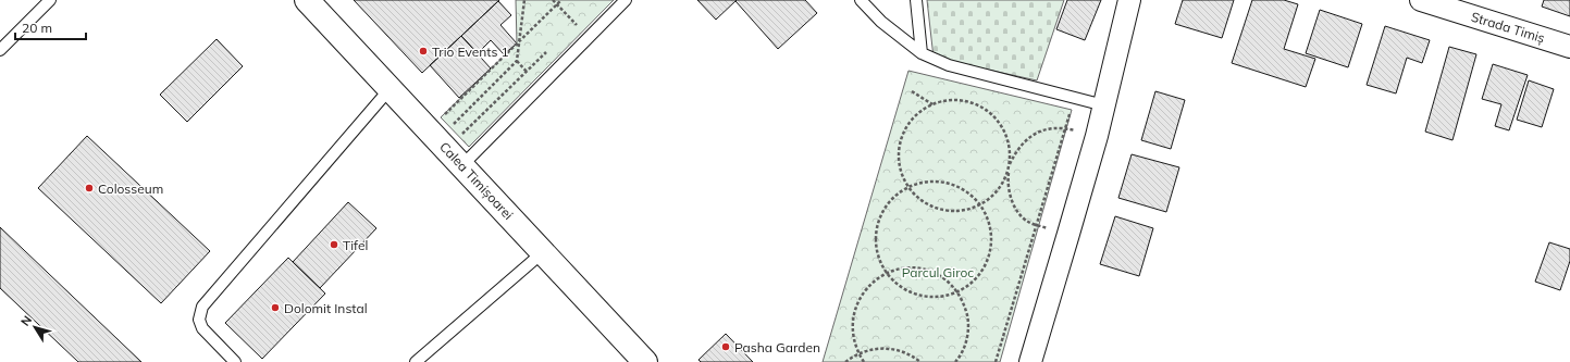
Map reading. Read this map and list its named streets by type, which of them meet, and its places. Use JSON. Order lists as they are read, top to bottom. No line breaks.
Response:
{"streets":{"main road":["Calea Timișoarei"],"street":["Strada Timiș"]},"parks":["Parcul Giroc"],"places":["Trio Events 1","Colosseum","Tifel","Dolomit Instal","Pasha Garden"],"scale_bar":"20 m","north":"top left"}
